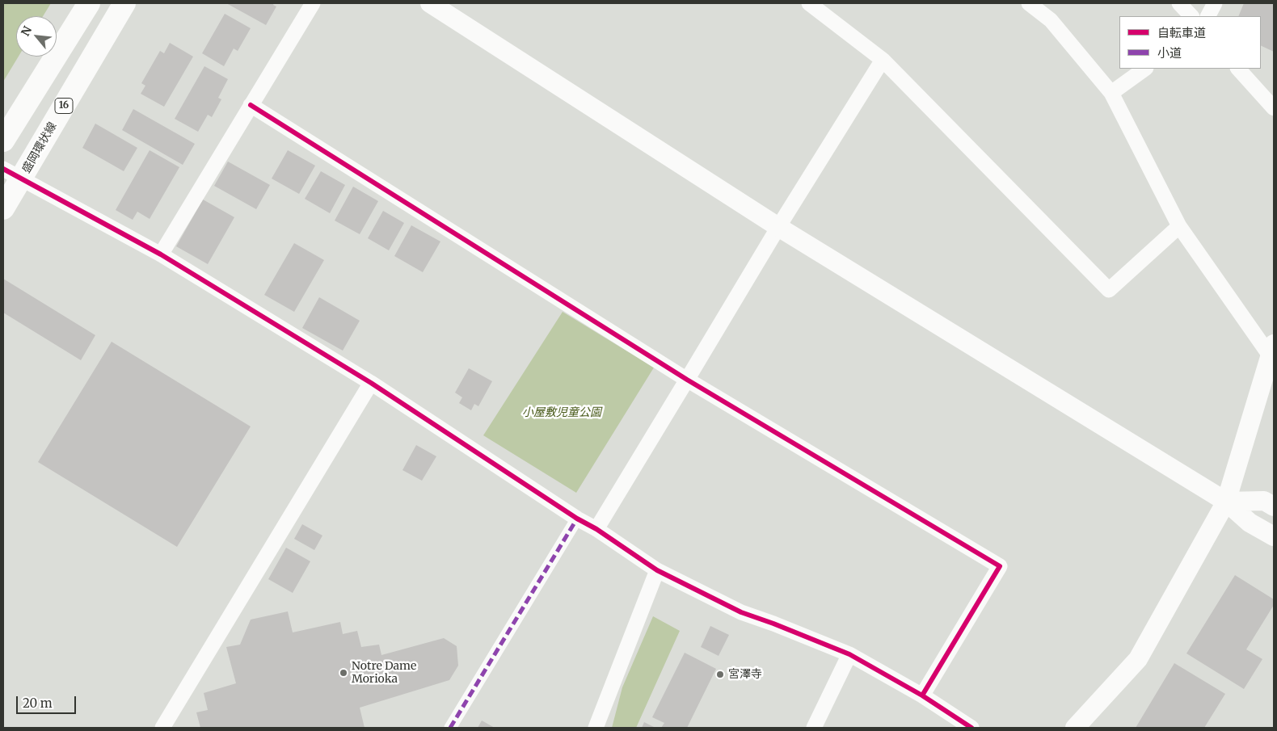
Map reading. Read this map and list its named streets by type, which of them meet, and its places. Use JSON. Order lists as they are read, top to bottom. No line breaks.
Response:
{"streets":{"main road":["16","盛岡環状線"]},"parks":["小屋敷児童公園"],"places":["Notre Dame Morioka","宮澤寺"],"legend":["自転車道","小道"],"scale_bar":"20 m","north":"top left"}
